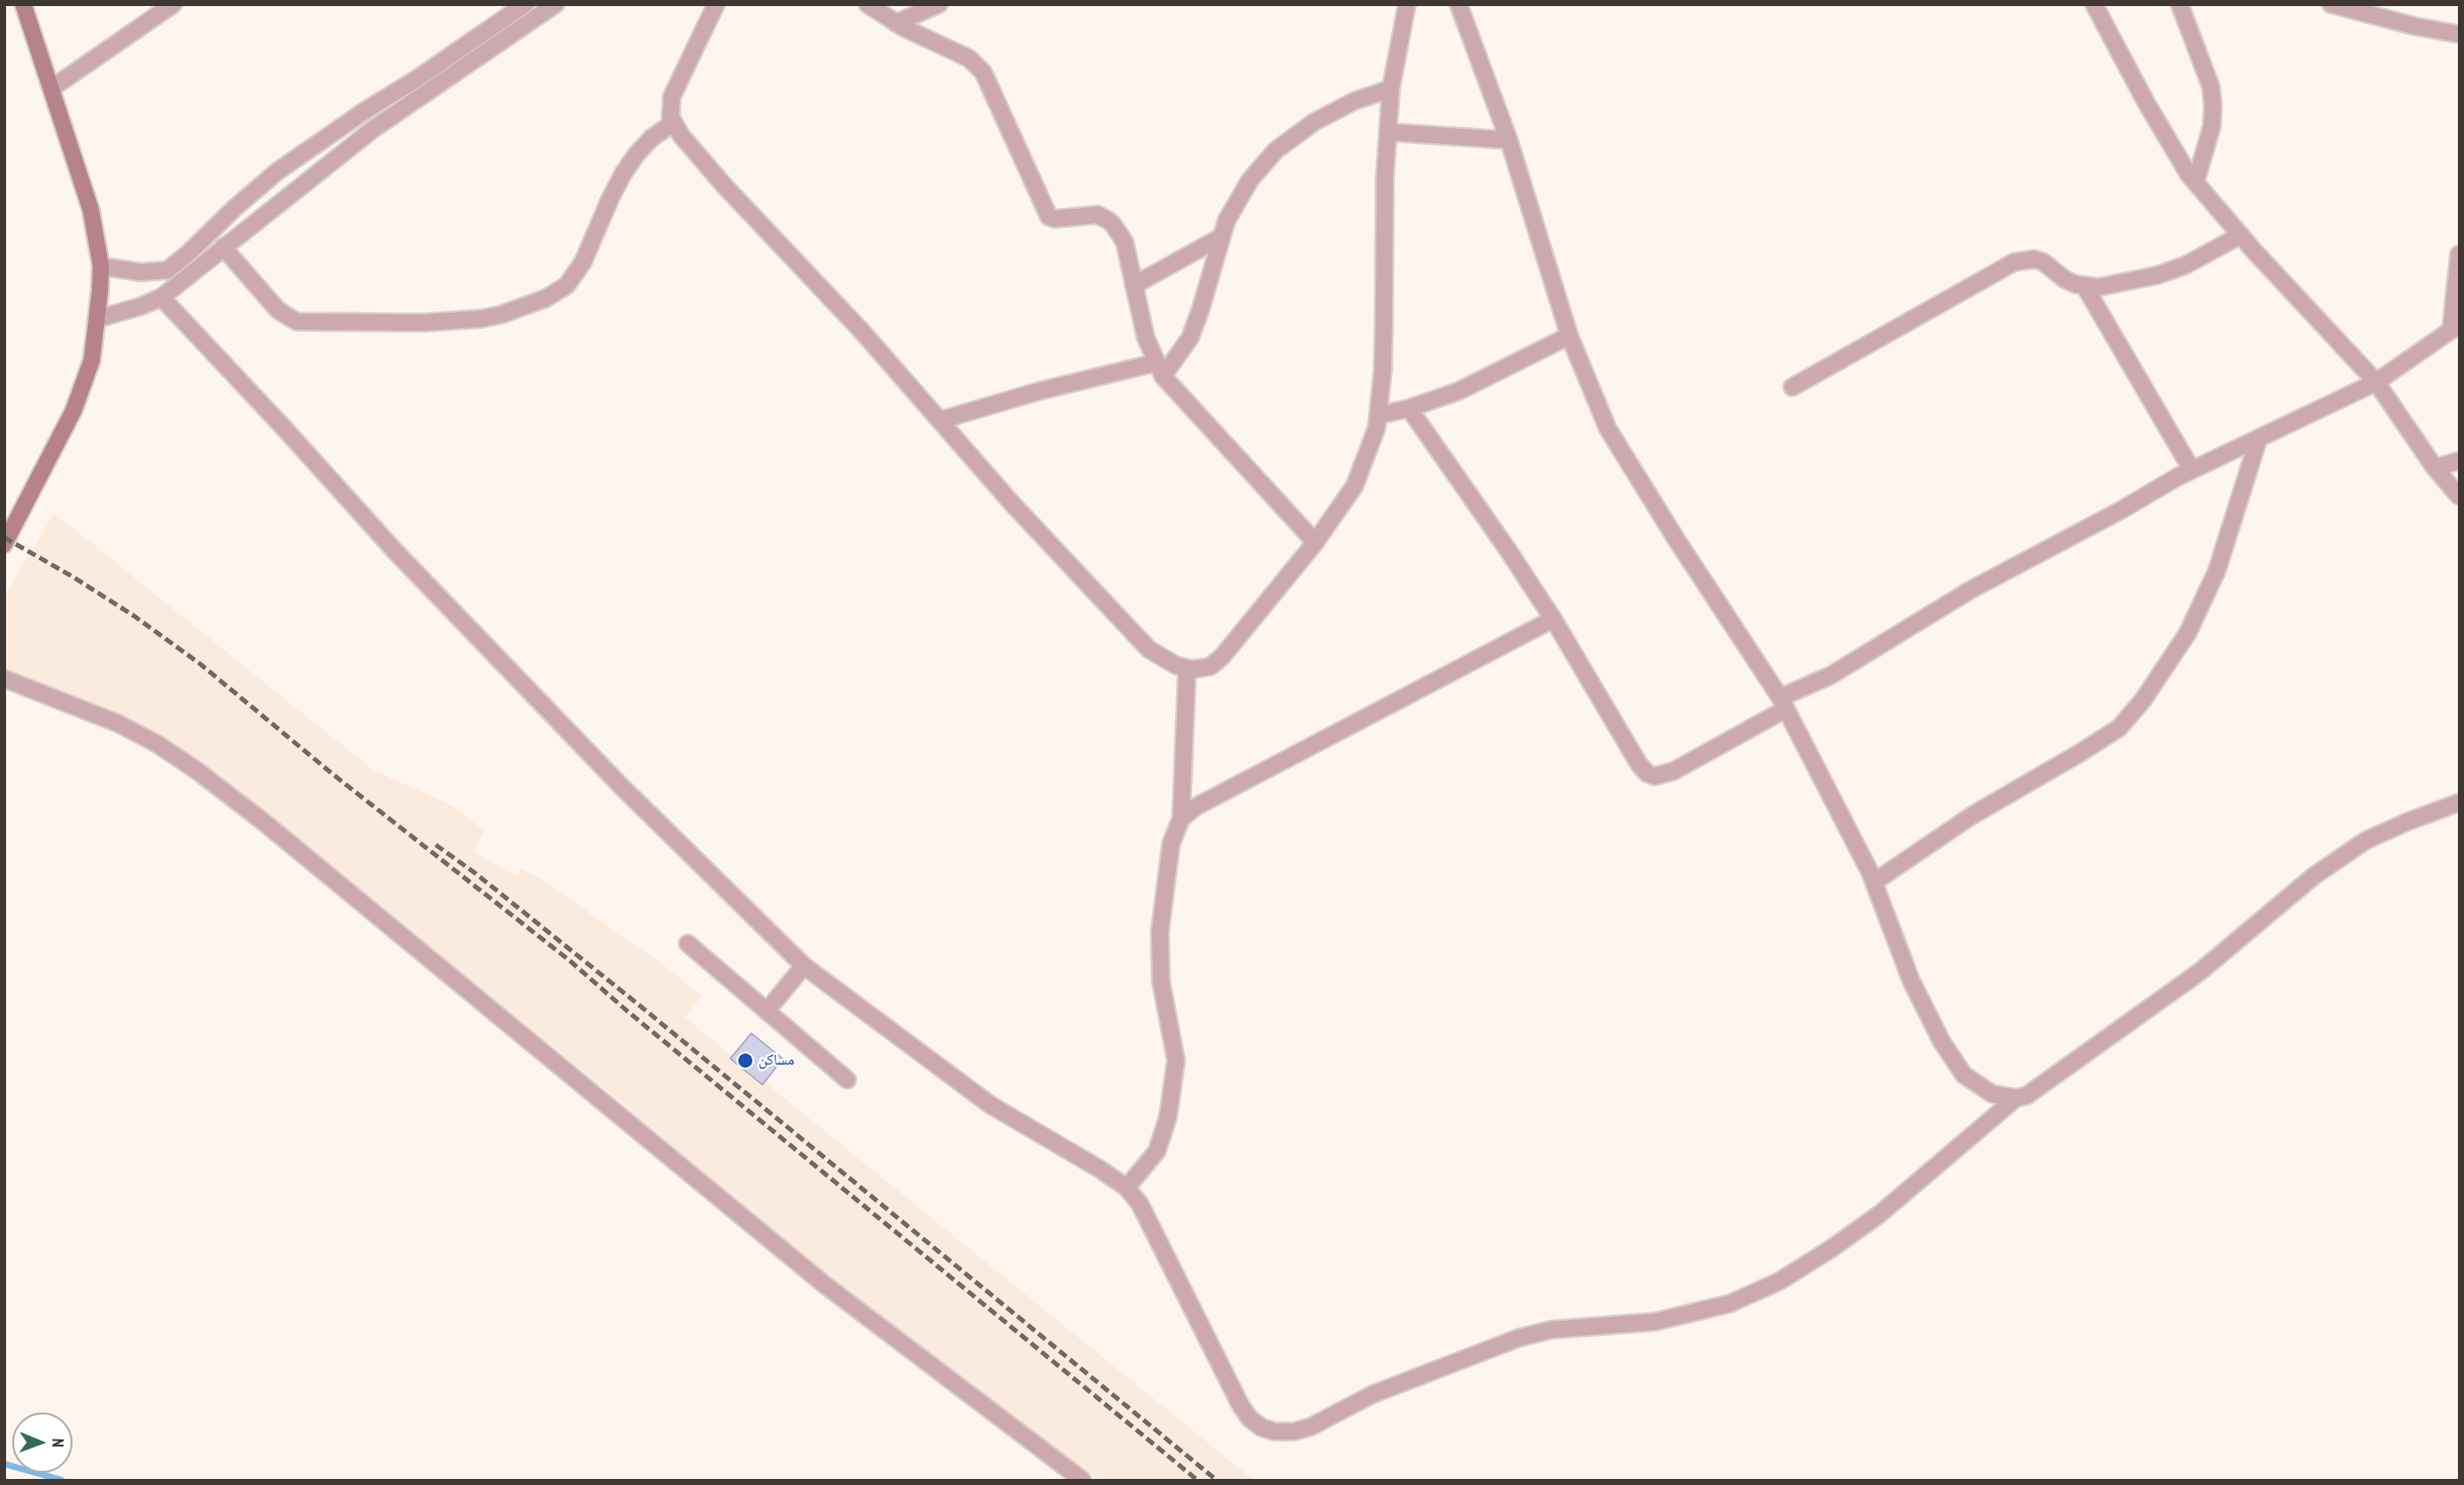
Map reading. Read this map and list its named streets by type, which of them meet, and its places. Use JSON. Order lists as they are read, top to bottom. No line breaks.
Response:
{"places":["مساكن"],"north":"right"}
